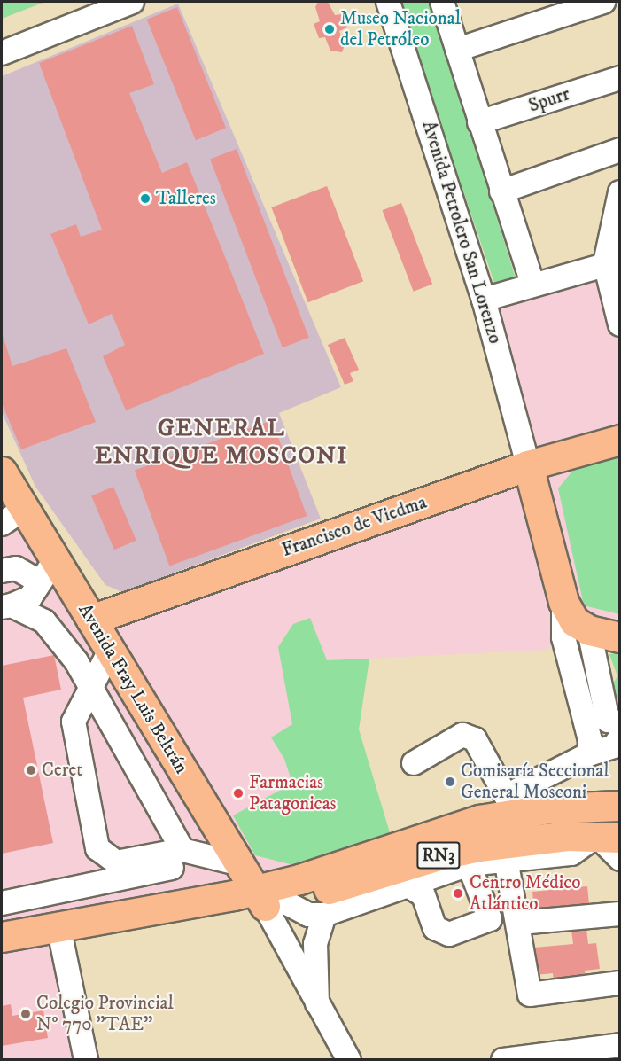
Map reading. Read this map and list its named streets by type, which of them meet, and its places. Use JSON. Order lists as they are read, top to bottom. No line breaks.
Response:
{"streets":{"main road":["Francisco de Viedma","Avenida Fray Luis Beltrán","RN3"],"street":["Spurr","Avenida Petrolero San Lorenzo"]},"crossings":[["Avenida Petrolero San Lorenzo","Francisco de Viedma"],["Francisco de Viedma","Avenida Fray Luis Beltrán"],["Avenida Fray Luis Beltrán","RN3"]],"districts":["GENERAL ENRIQUE MOSCONI"],"places":["Museo Nacional del Petróleo","Talleres","Ceret","Comisaría Seccional General Mosconi","Farmacias Patagonicas","Centro Médico Atlántico","Colegio Provincial Nº 770 \"TAE\""]}
